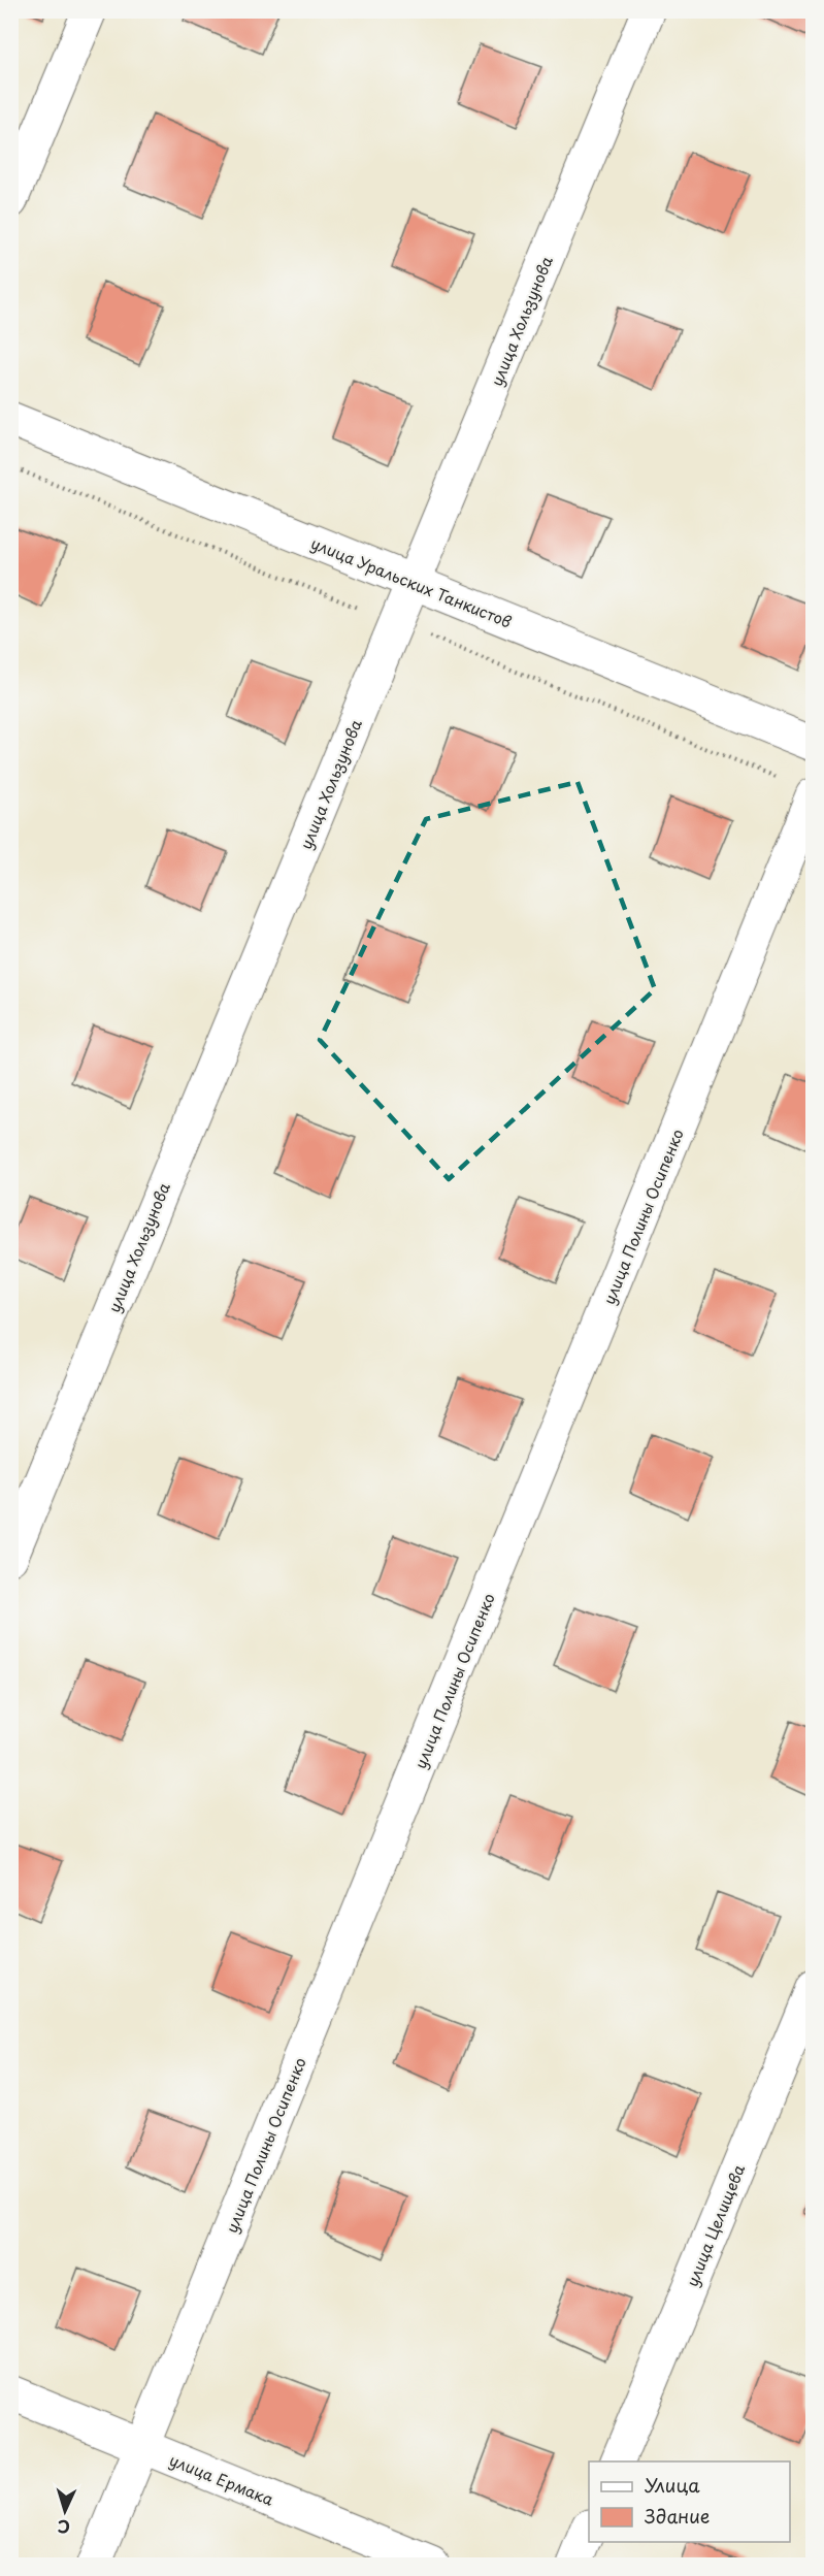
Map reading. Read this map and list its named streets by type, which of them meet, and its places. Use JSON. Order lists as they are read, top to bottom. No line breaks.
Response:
{"streets":{"street":["улица Хользунова","улица Уральских Танкистов","улица Полины Осипенко","улица Целищева","улица Ермака"]},"crossings":[["улица Хользунова","улица Уральских Танкистов"],["улица Полины Осипенко","улица Ермака"]],"legend":["Улица","Здание"],"north":"bottom"}
